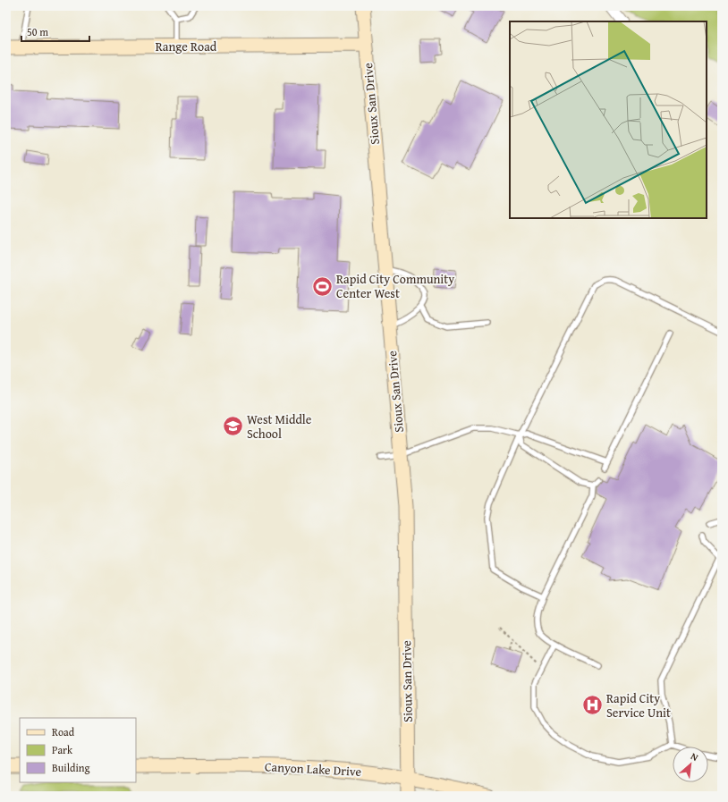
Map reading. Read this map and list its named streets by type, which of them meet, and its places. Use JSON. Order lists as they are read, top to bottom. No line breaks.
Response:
{"streets":{"street":["Range Road","Sioux San Drive","Canyon Lake Drive"]},"crossings":[["Range Road","Sioux San Drive"],["Sioux San Drive","Canyon Lake Drive"]],"places":{"sports":["Rapid City Community Center West"],"school or university":["West Middle School"],"hospital":["Rapid City Service Unit"]},"legend":["Road","Park","Building"],"scale_bar":"50 m","north":"top right"}
